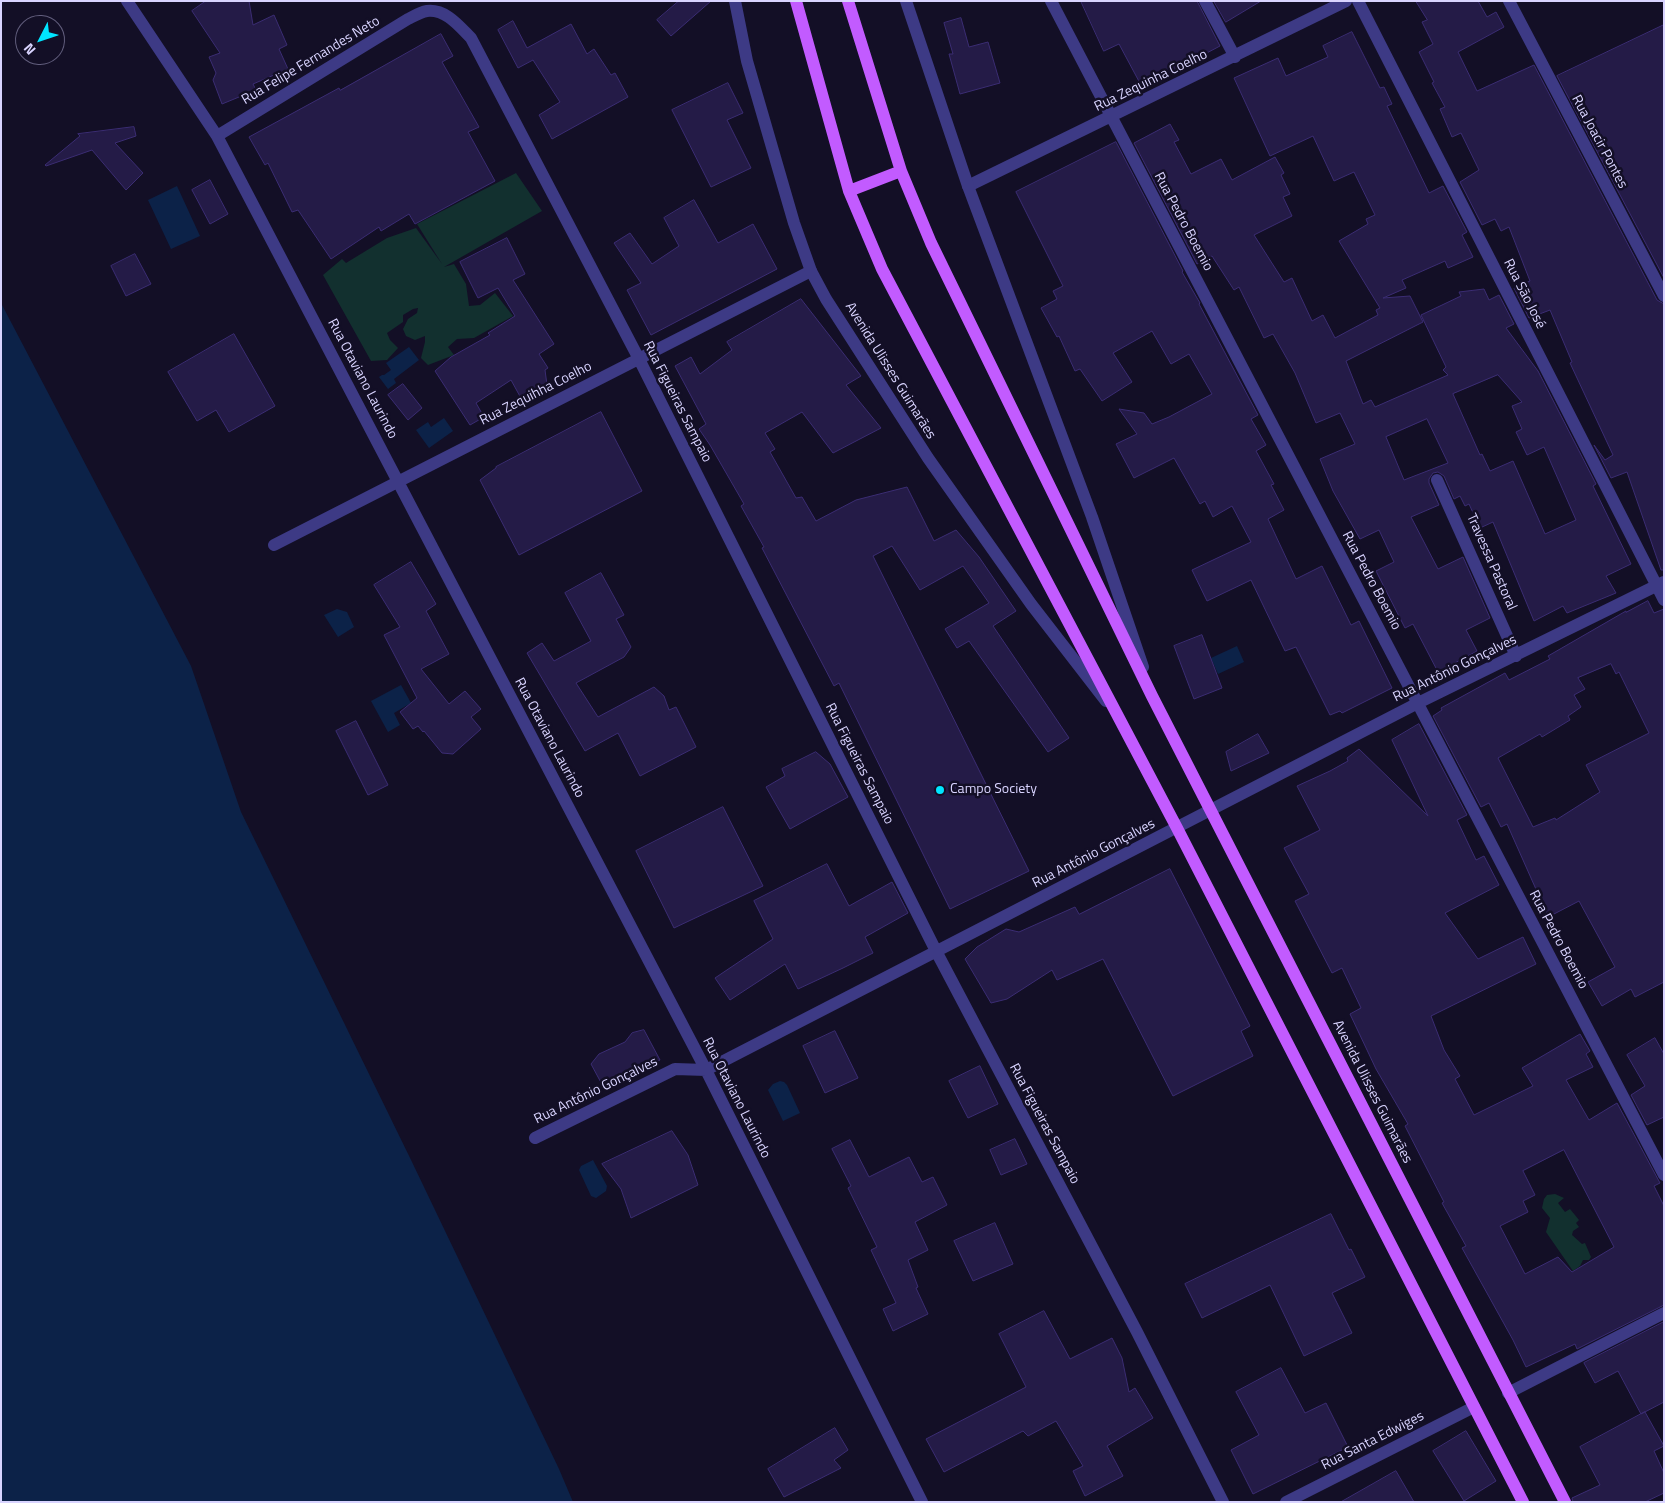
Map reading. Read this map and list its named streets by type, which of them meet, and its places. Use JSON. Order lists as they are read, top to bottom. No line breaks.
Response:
{"streets":{"main road":["Avenida Ulisses Guimarães"],"street":["Rua Felipe Fernandes Neto","Rua Zequinha Coelho","Rua Joacir Pontes","Rua Pedro Boemio","Rua São José","Rua Otaviano Laurindo","Rua Zequihha Coelho","Rua Figueiras Sampaio","Travessa Pastoral","Rua Antônio Gonçalves","Rua Santa Edwiges"]},"crossings":[["Rua Felipe Fernandes Neto","Rua Otaviano Laurindo"],["Rua Felipe Fernandes Neto","Rua Figueiras Sampaio"],["Rua Zequinha Coelho","Rua Pedro Boemio"],["Rua Zequinha Coelho","Avenida Ulisses Guimarães"],["Rua Pedro Boemio","Rua Antônio Gonçalves"],["Rua São José","Rua Antônio Gonçalves"],["Avenida Ulisses Guimarães","Rua Zequihha Coelho"],["Avenida Ulisses Guimarães","Rua Antônio Gonçalves"],["Avenida Ulisses Guimarães","Rua Santa Edwiges"],["Rua Otaviano Laurindo","Rua Zequihha Coelho"],["Rua Otaviano Laurindo","Rua Antônio Gonçalves"],["Rua Zequihha Coelho","Rua Figueiras Sampaio"],["Rua Figueiras Sampaio","Rua Antônio Gonçalves"],["Travessa Pastoral","Rua Antônio Gonçalves"]],"places":["Campo Society"],"north":"bottom left"}
